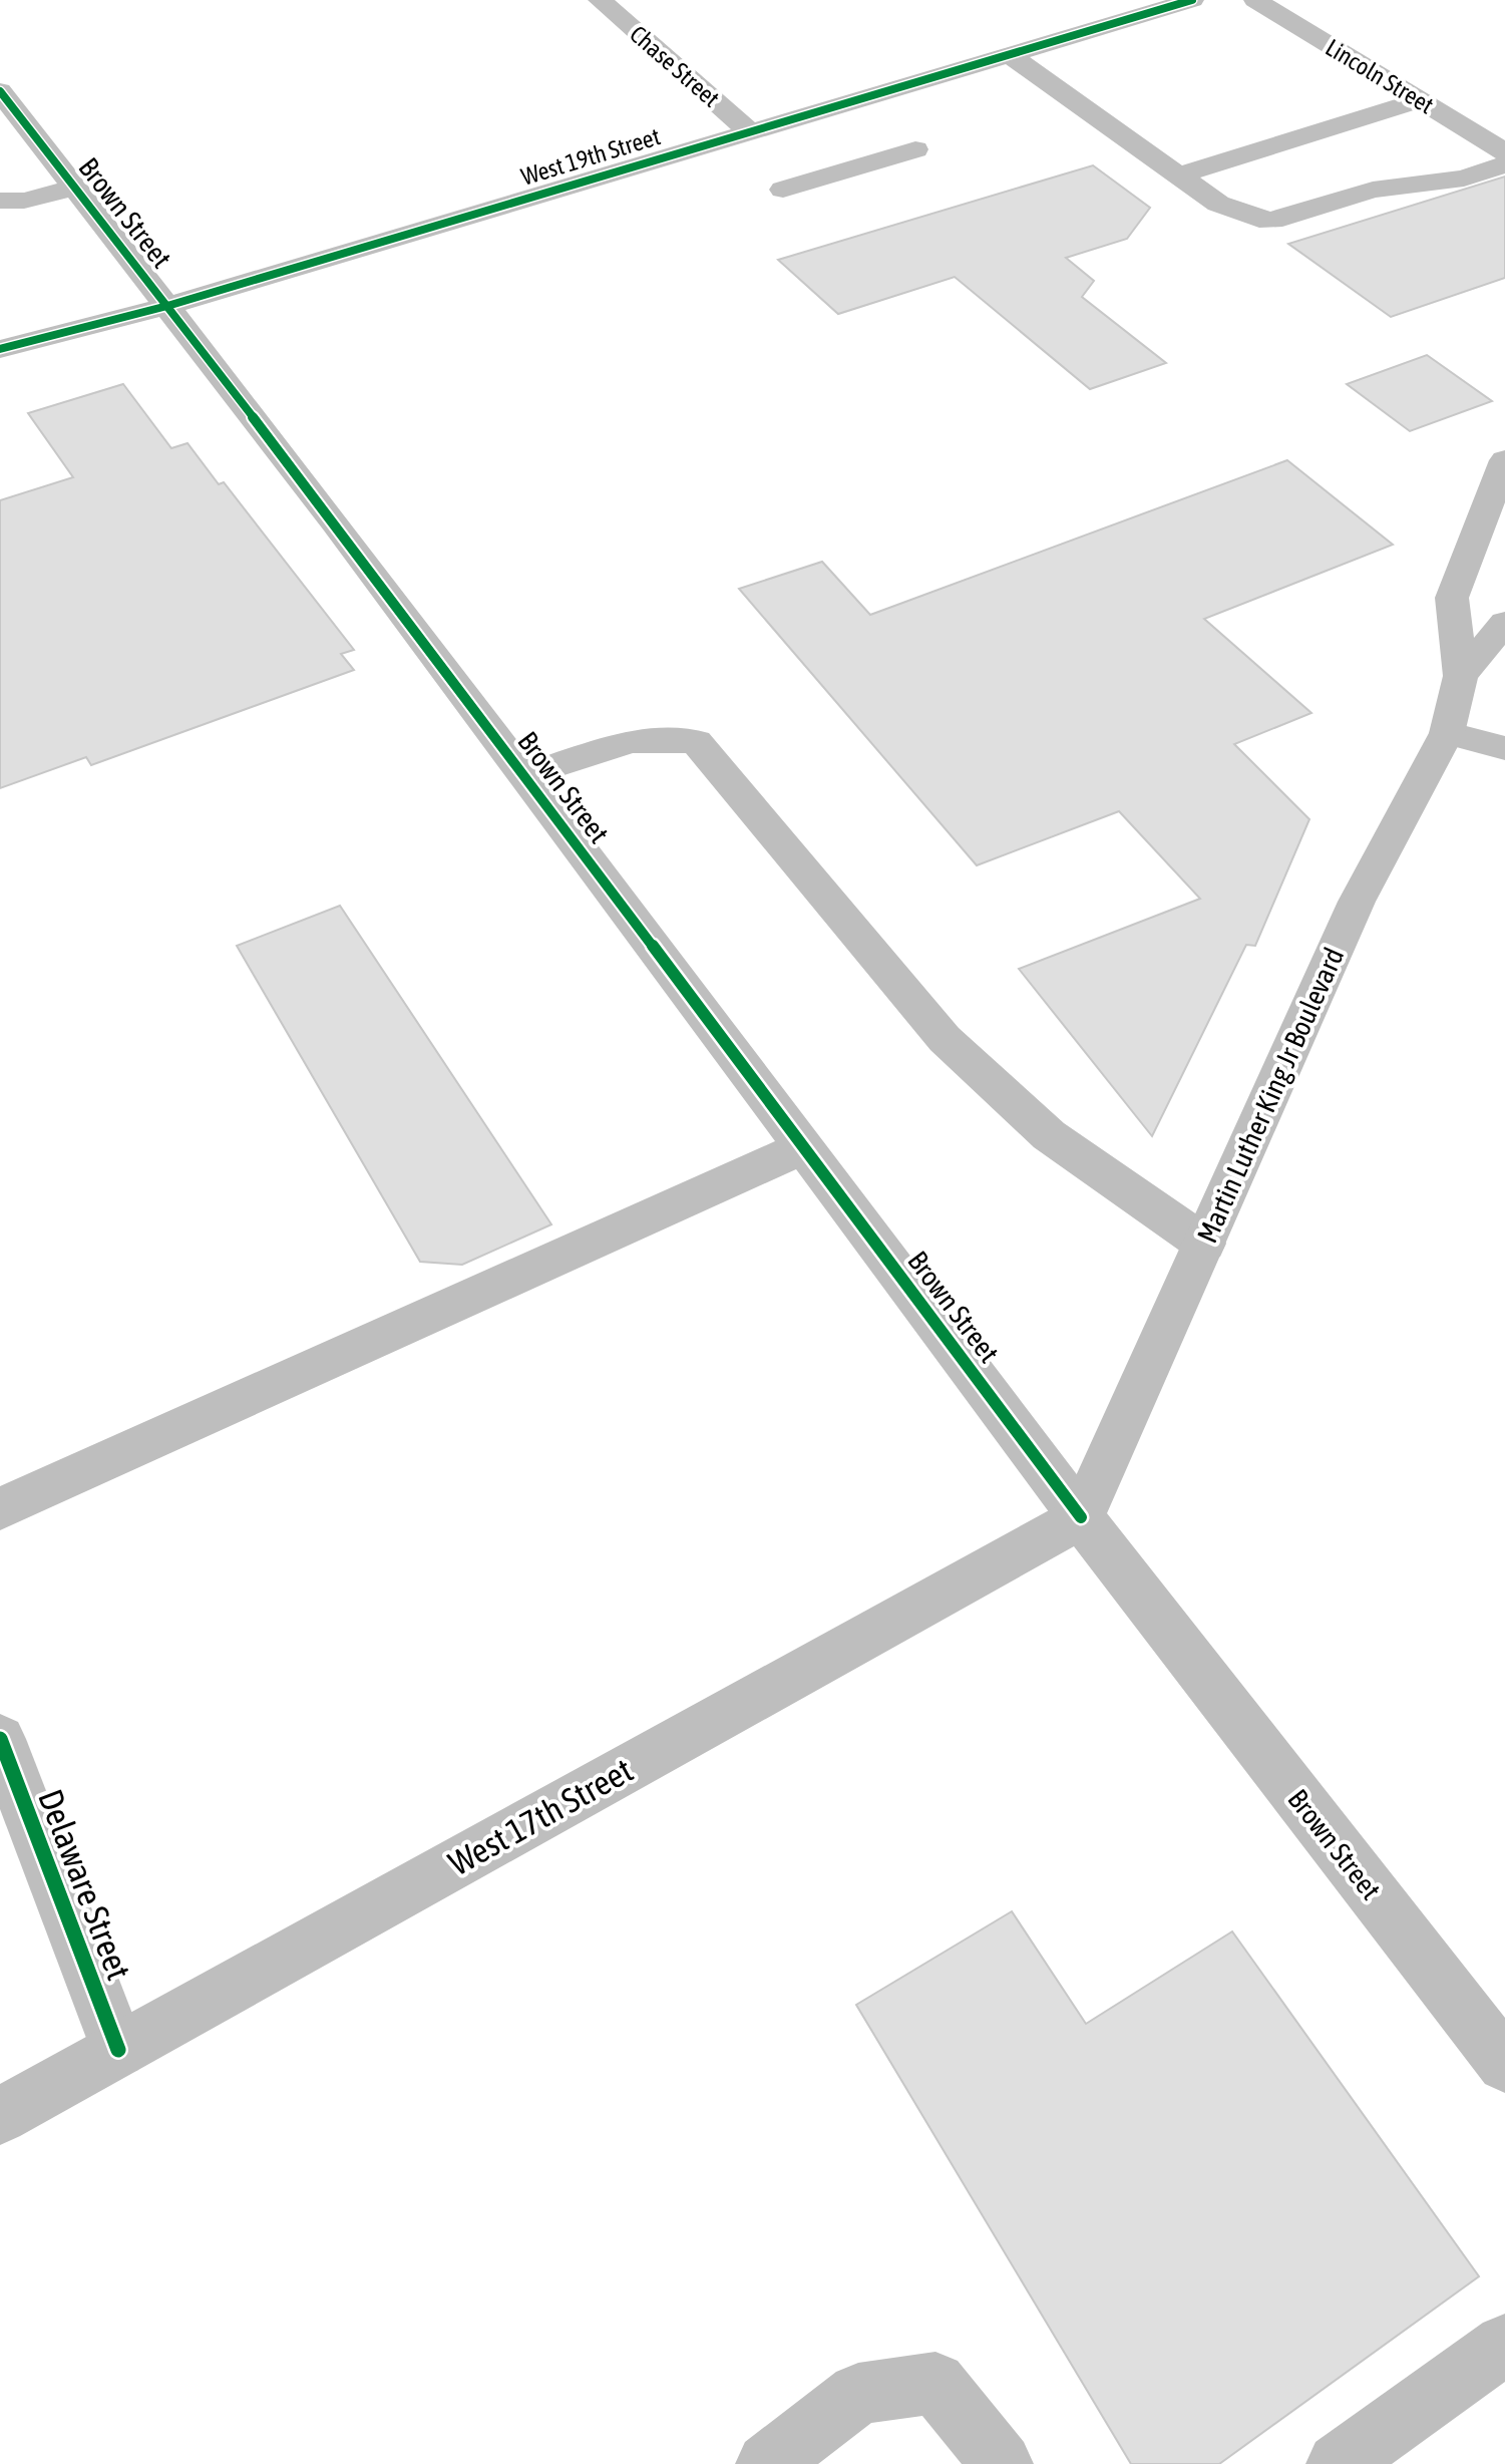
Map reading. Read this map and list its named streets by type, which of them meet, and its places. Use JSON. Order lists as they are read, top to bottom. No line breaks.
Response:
{"streets":{"street":["Chase Street","Lincoln Street","West 19th Street","Brown Street","Martin Luther King Jr Boulevard","West 17th Street","Delaware Street"]},"crossings":[["Chase Street","West 19th Street"],["West 19th Street","Brown Street"],["Brown Street","Martin Luther King Jr Boulevard"],["Brown Street","West 17th Street"],["Martin Luther King Jr Boulevard","West 17th Street"],["West 17th Street","Delaware Street"]]}
